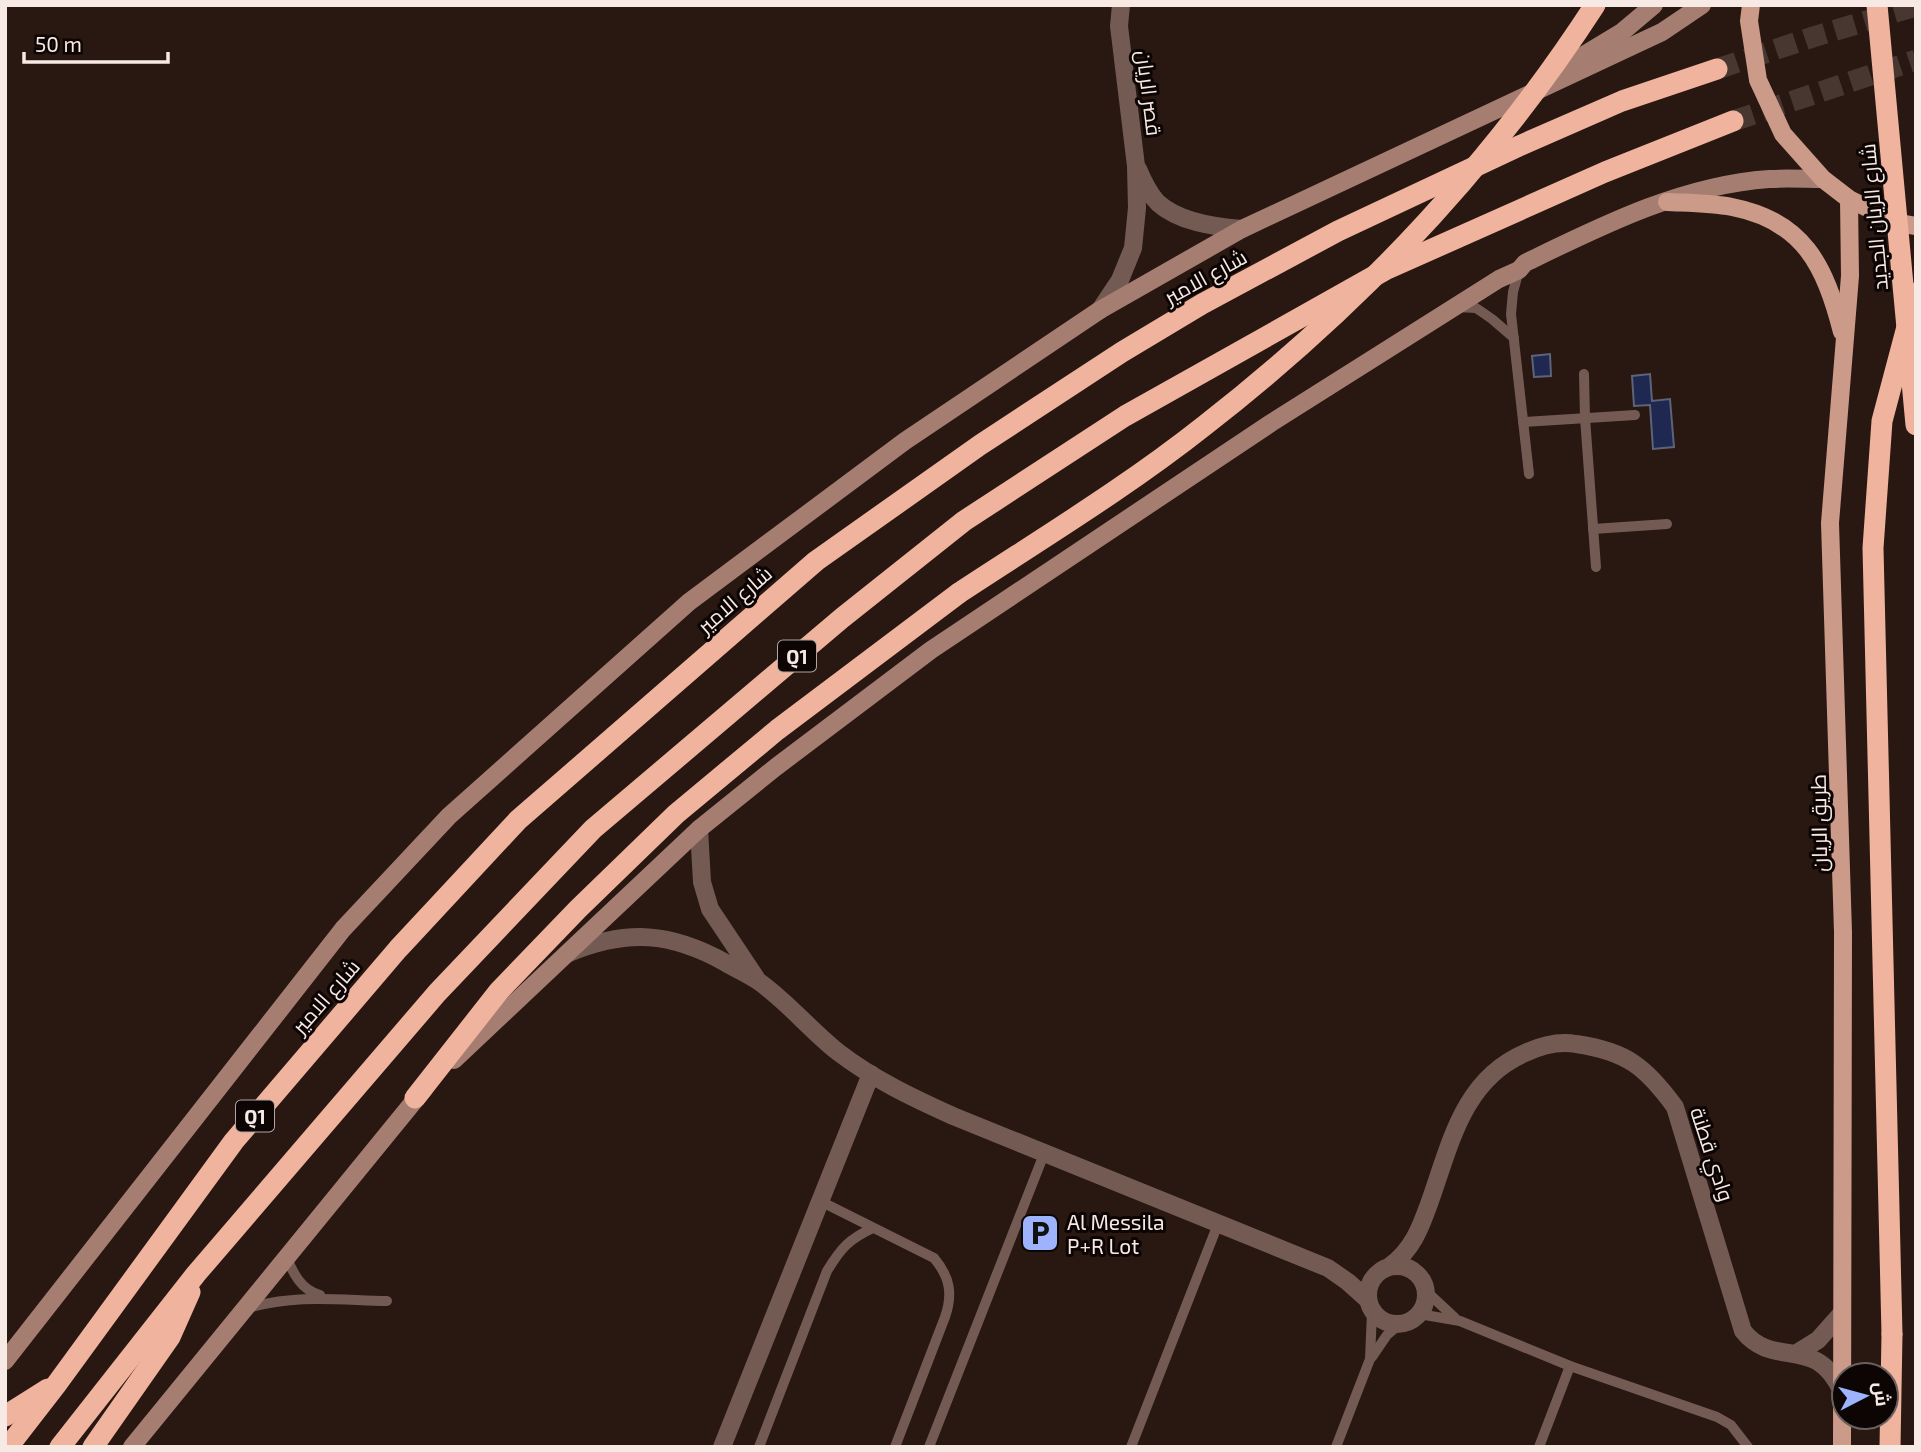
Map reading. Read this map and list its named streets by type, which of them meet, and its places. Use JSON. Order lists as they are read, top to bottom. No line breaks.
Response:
{"streets":{"highway":["شارع الريان الجديد","شارع الامير","Q1"],"main road":["طريق الريان"],"street":["قصر الريان","وادي قطنة"]},"crossings":[["قصر الريان","شارع الامير"]],"places":{"parking":["Al Messila P+R Lot"]},"scale_bar":"50 m","north":"right"}
